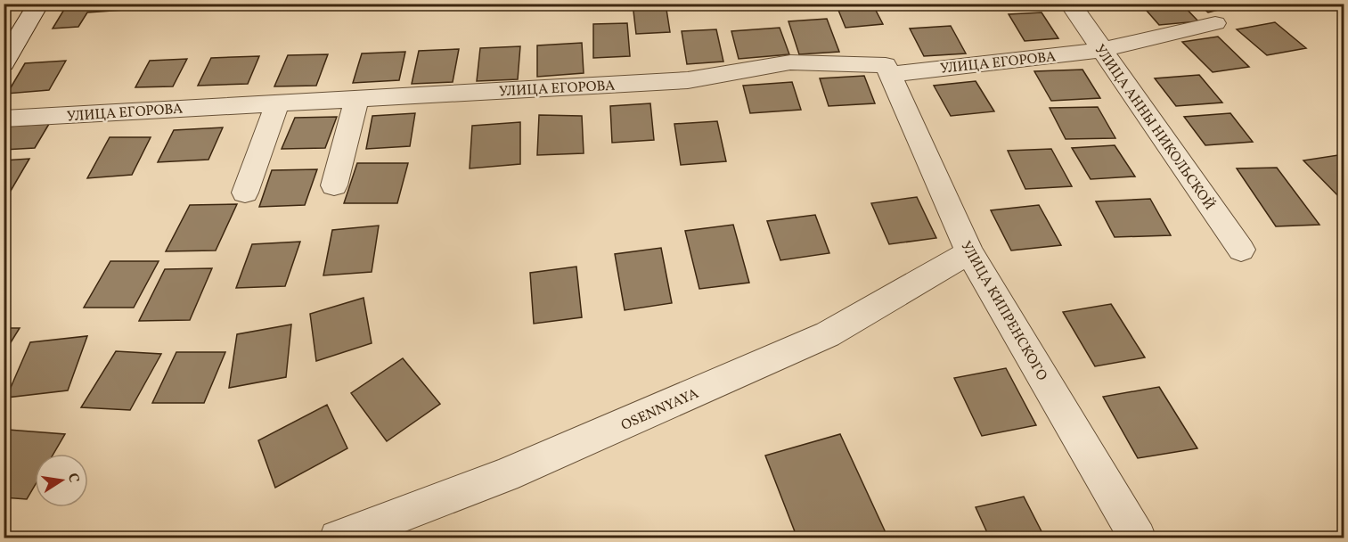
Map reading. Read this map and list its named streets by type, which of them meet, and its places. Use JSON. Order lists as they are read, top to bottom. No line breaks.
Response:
{"streets":{"street":["УЛИЦА ЕГОРОВА","УЛИЦА АННЫ НИКОЛЬСКОЙ","УЛИЦА КИПРЕНСКОГО","OSENNYAYA"]},"crossings":[["УЛИЦА ЕГОРОВА","УЛИЦА АННЫ НИКОЛЬСКОЙ"],["УЛИЦА ЕГОРОВА","УЛИЦА КИПРЕНСКОГО"],["УЛИЦА КИПРЕНСКОГО","OSENNYAYA"]],"north":"right"}
